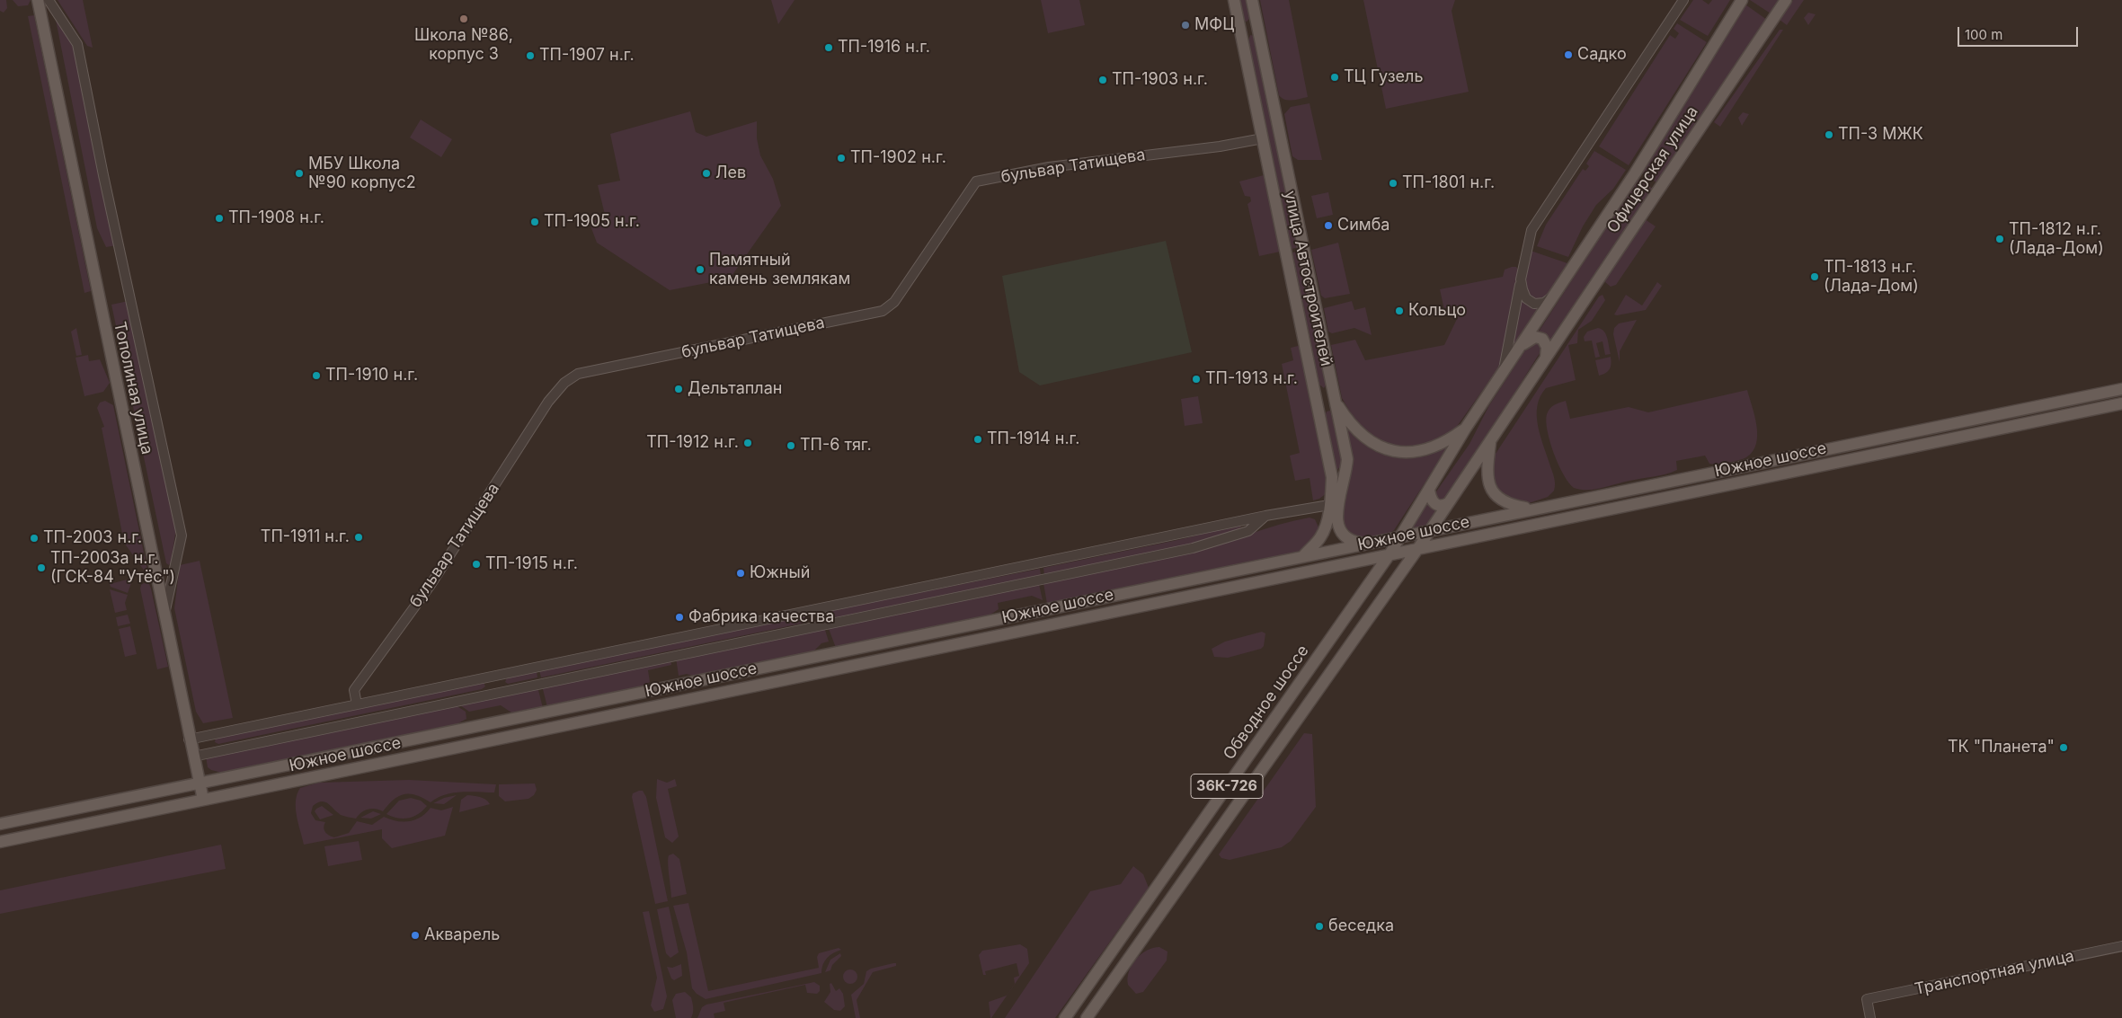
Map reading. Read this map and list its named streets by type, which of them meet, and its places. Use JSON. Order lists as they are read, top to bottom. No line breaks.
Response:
{"streets":{"main road":["Офицерская улица","улица Автостроителей","Тополиная улица","Южное шоссе","Обводное шоссе","36К-726"],"street":["бульвар Татищева","Транспортная улица"]},"crossings":[["бульвар Татищева","улица Автостроителей"],["Офицерская улица","улица Автостроителей"],["Офицерская улица","Южное шоссе"],["Офицерская улица","Обводное шоссе"],["Офицерская улица","36К-726"],["улица Автостроителей","Южное шоссе"],["Тополиная улица","Южное шоссе"],["Южное шоссе","Обводное шоссе"],["Южное шоссе","36К-726"]],"places":["Школа №86, корпус 3","МФЦ","ТП-1916 н.г.","Садко","ТП-1907 н.г.","ТЦ Гузель","ТП-1903 н.г.","ТП-3 МЖК","ТП-1902 н.г.","МБУ Школа №90 корпус2","Лев","ТП-1801 н.г.","ТП-1908 н.г.","ТП-1905 н.г.","Симба","ТП-1812 н.г. (Лада-Дом)","Памятный камень землякам","ТП-1813 н.г. (Лада-Дом)","Кольцо","ТП-1910 н.г.","ТП-1913 н.г.","Дельтаплан","ТП-1914 н.г.","ТП-1912 н.г.","ТП-6 тяг.","ТП-1911 н.г.","ТП-2003 н.г.","ТП-1915 н.г.","ТП-2003а н.г. (ГСК-84 \"Утёс\")","Южный","Фабрика качества","ТК \"Планета\"","беседка","Акварель"],"scale_bar":"100 m"}
